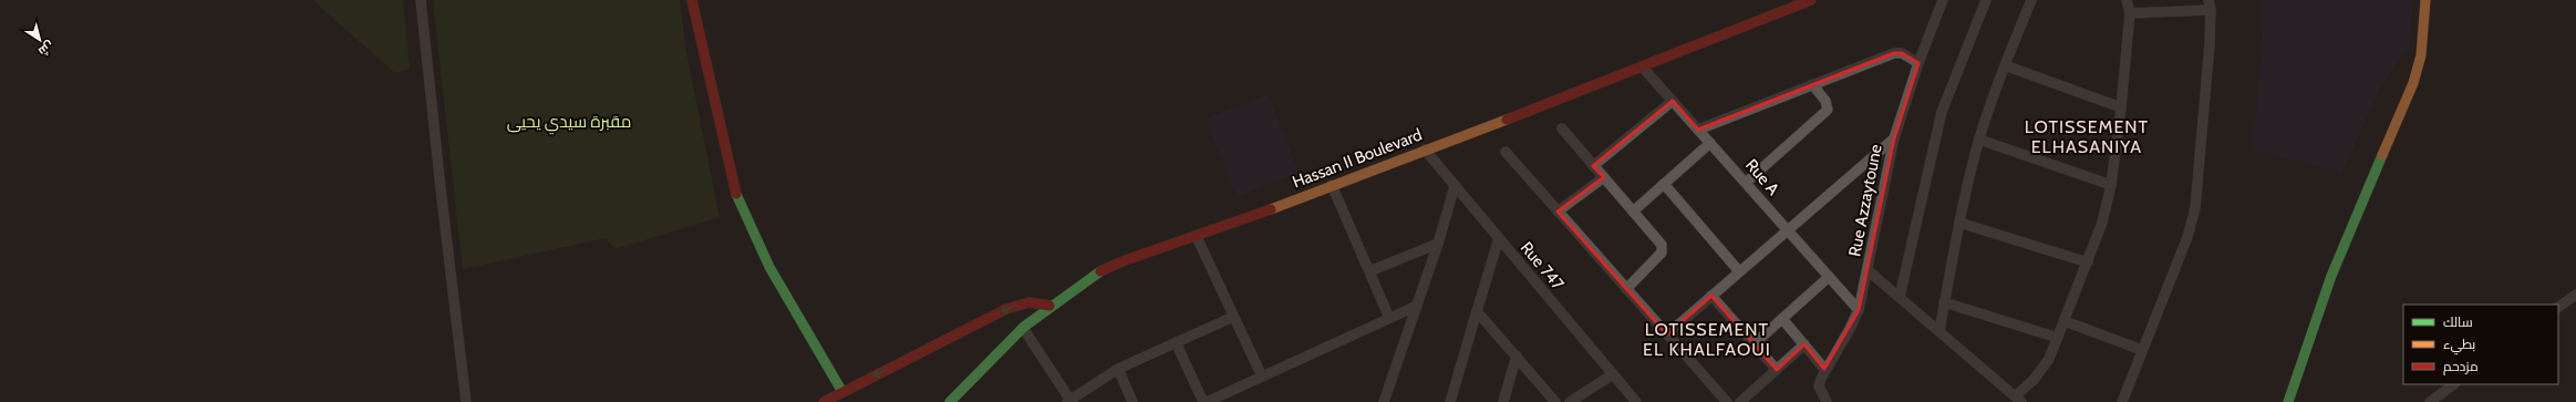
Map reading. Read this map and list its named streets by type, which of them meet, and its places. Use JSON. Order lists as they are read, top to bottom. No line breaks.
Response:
{"streets":{"main road":["Hassan II Boulevard"],"street":["Rue A","Rue Azzaytoune","Rue 747"]},"crossings":[["Hassan II Boulevard","Rue A"],["Hassan II Boulevard","Rue 747"],["Rue A","Rue Azzaytoune"]],"districts":["LOTISSEMENT ELHASANIYA","LOTISSEMENT EL KHALFAOUI"],"parks":["مقبرة سيدي يحيى"],"legend":["سالك","بطيء","مزدحم"],"north":"bottom right"}
